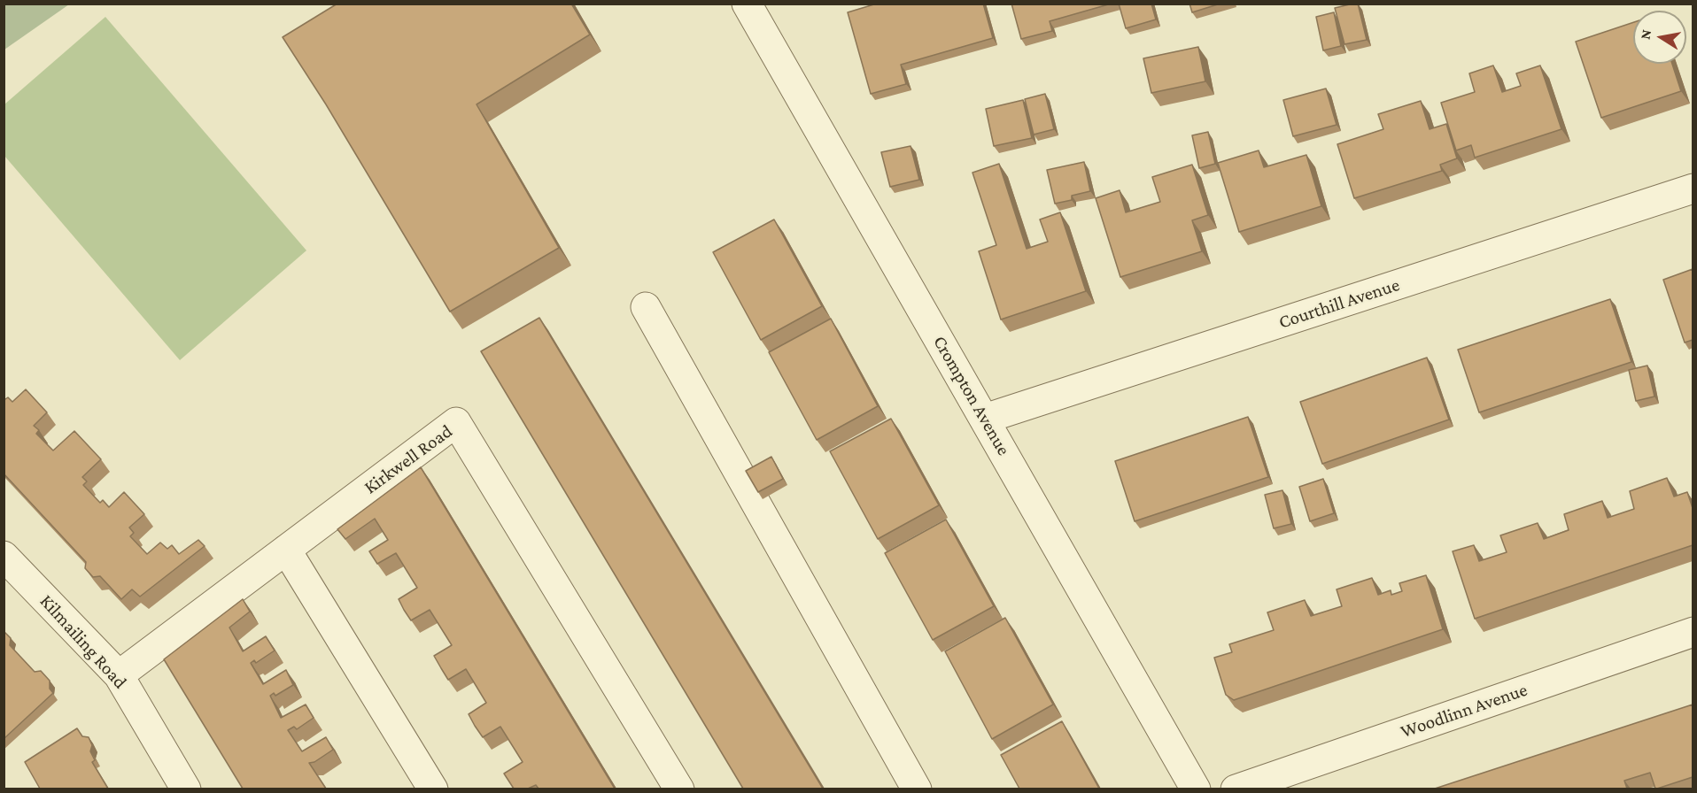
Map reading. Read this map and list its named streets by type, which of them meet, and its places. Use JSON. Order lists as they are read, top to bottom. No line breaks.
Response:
{"streets":{"street":["Courthill Avenue","Crompton Avenue","Kirkwell Road","Kilmailing Road","Woodlinn Avenue"]},"crossings":[["Courthill Avenue","Crompton Avenue"],["Kirkwell Road","Kilmailing Road"]],"north":"left"}
